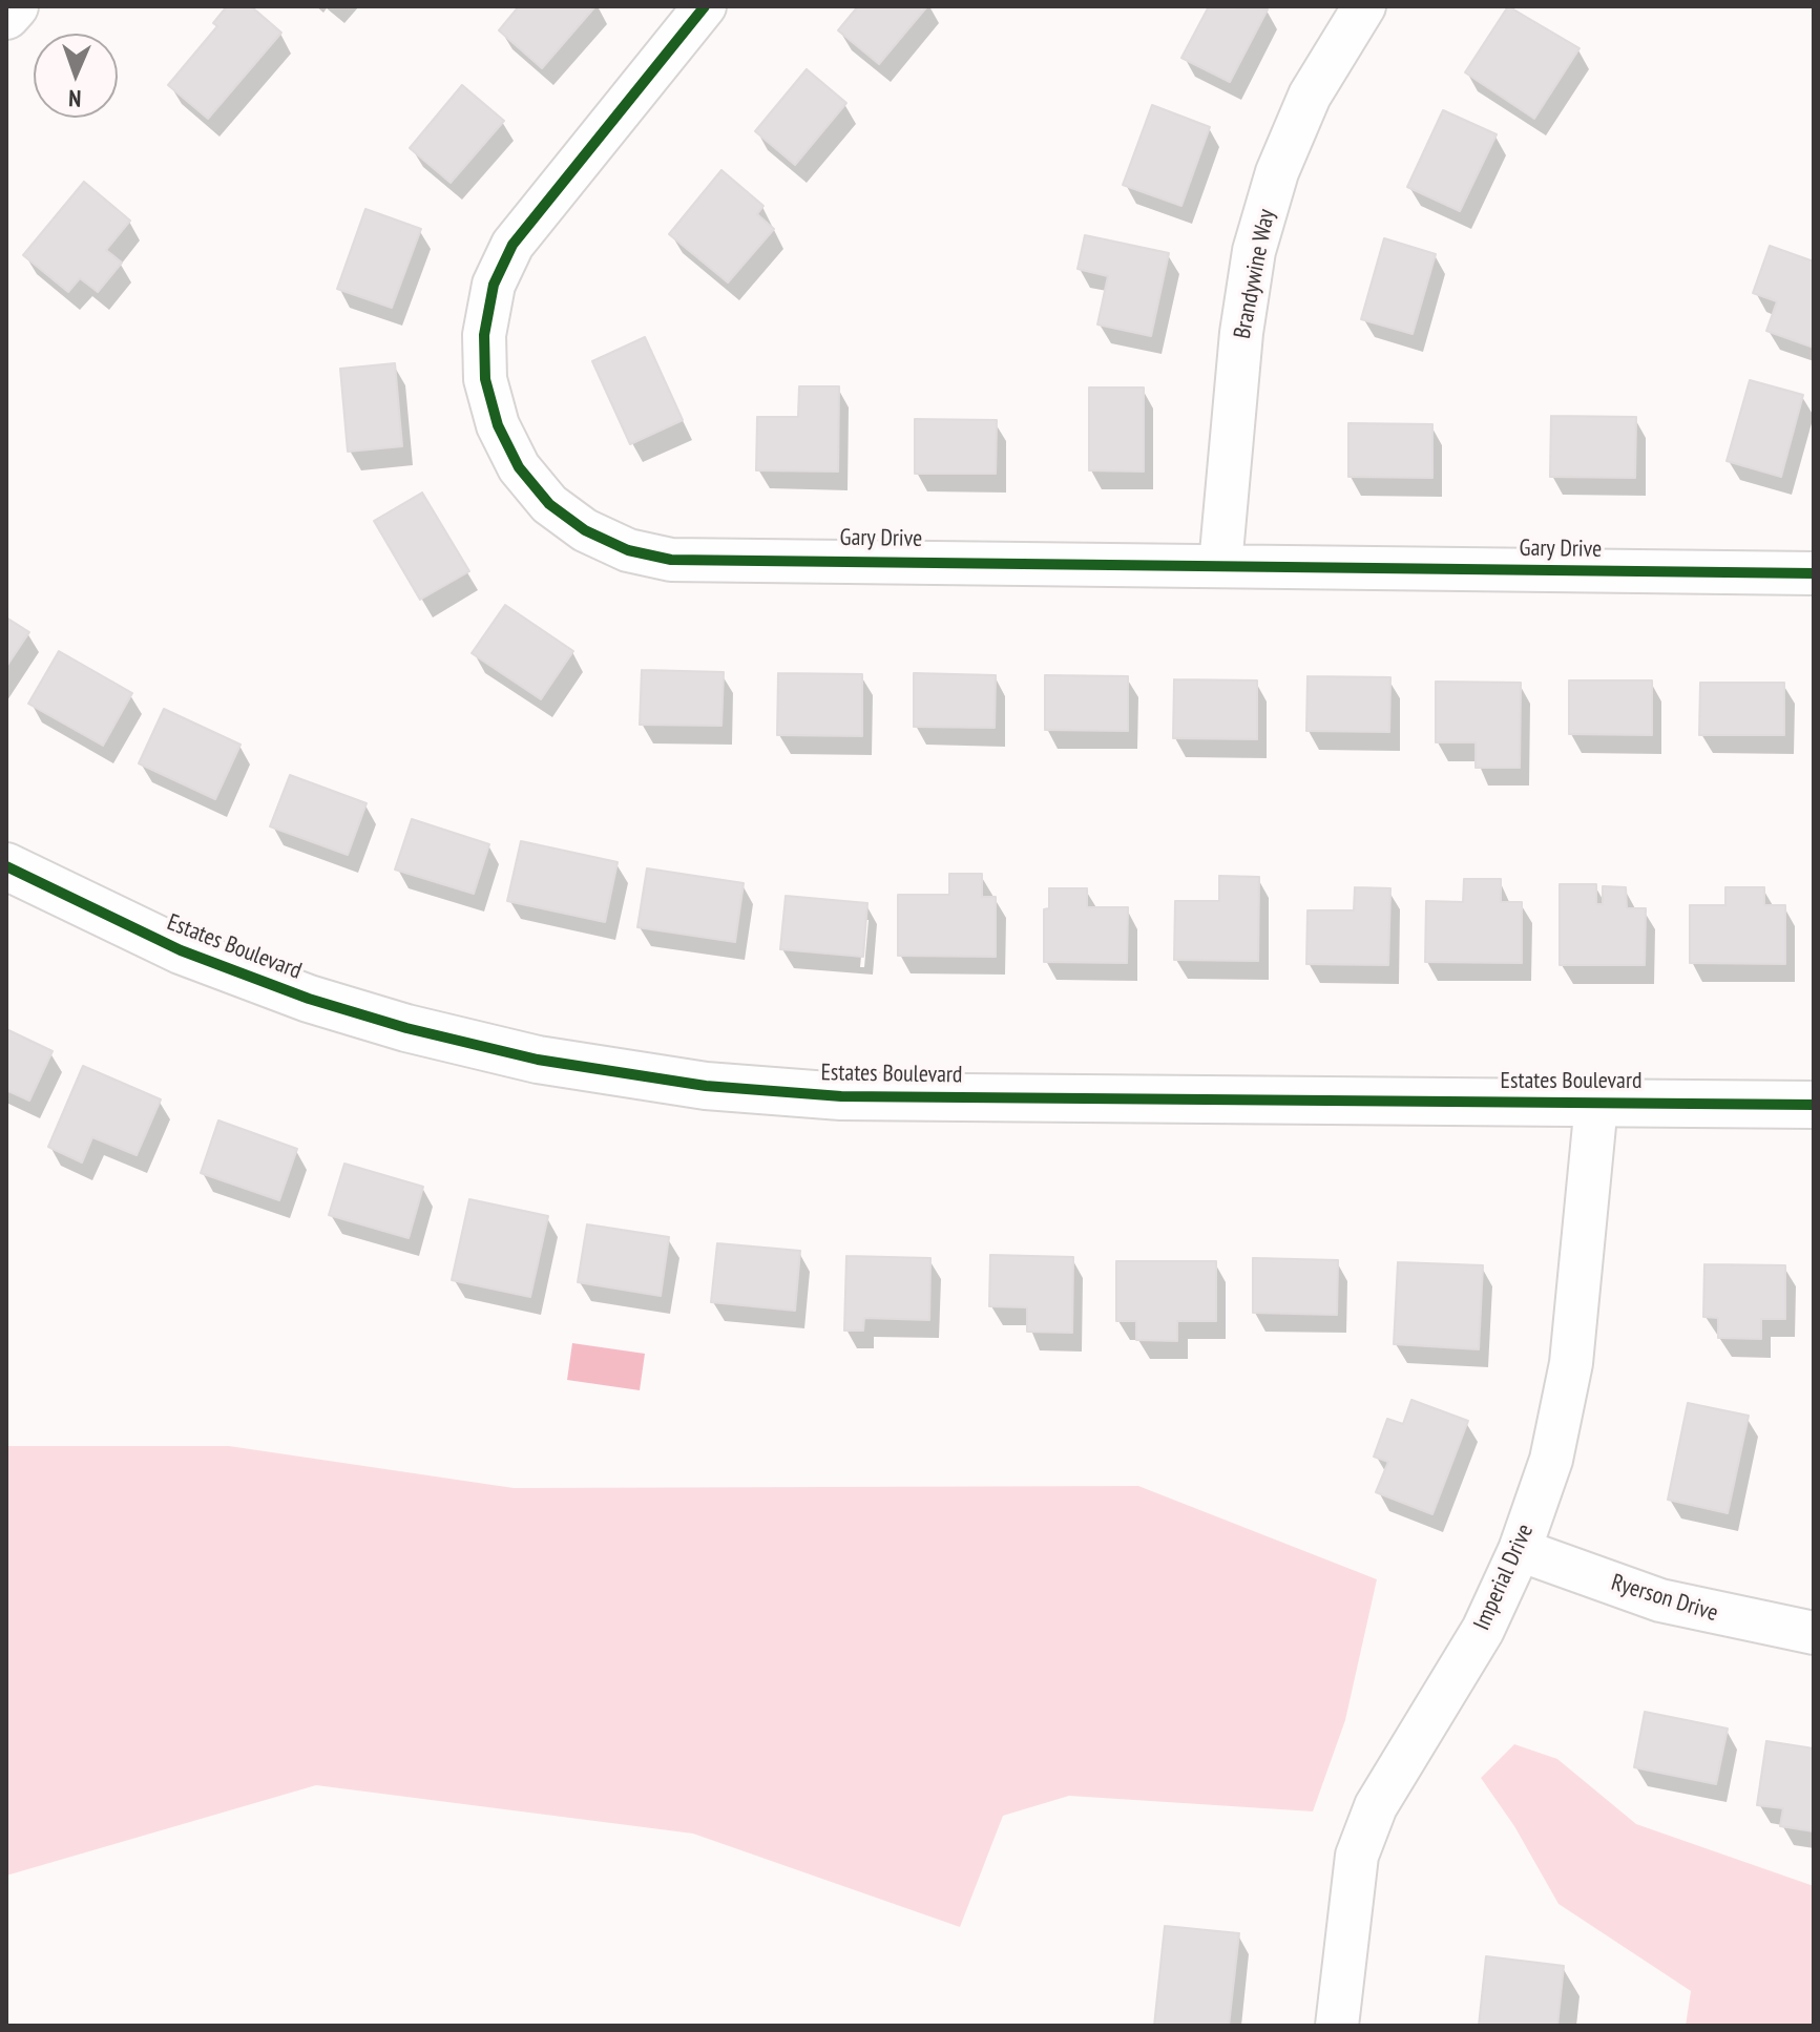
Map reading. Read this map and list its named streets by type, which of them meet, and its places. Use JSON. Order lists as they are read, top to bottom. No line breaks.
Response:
{"streets":{"street":["Brandywine Way","Gary Drive","Estates Boulevard","Imperial Drive","Ryerson Drive"]},"crossings":[["Brandywine Way","Gary Drive"],["Estates Boulevard","Imperial Drive"],["Imperial Drive","Ryerson Drive"]],"north":"bottom"}
